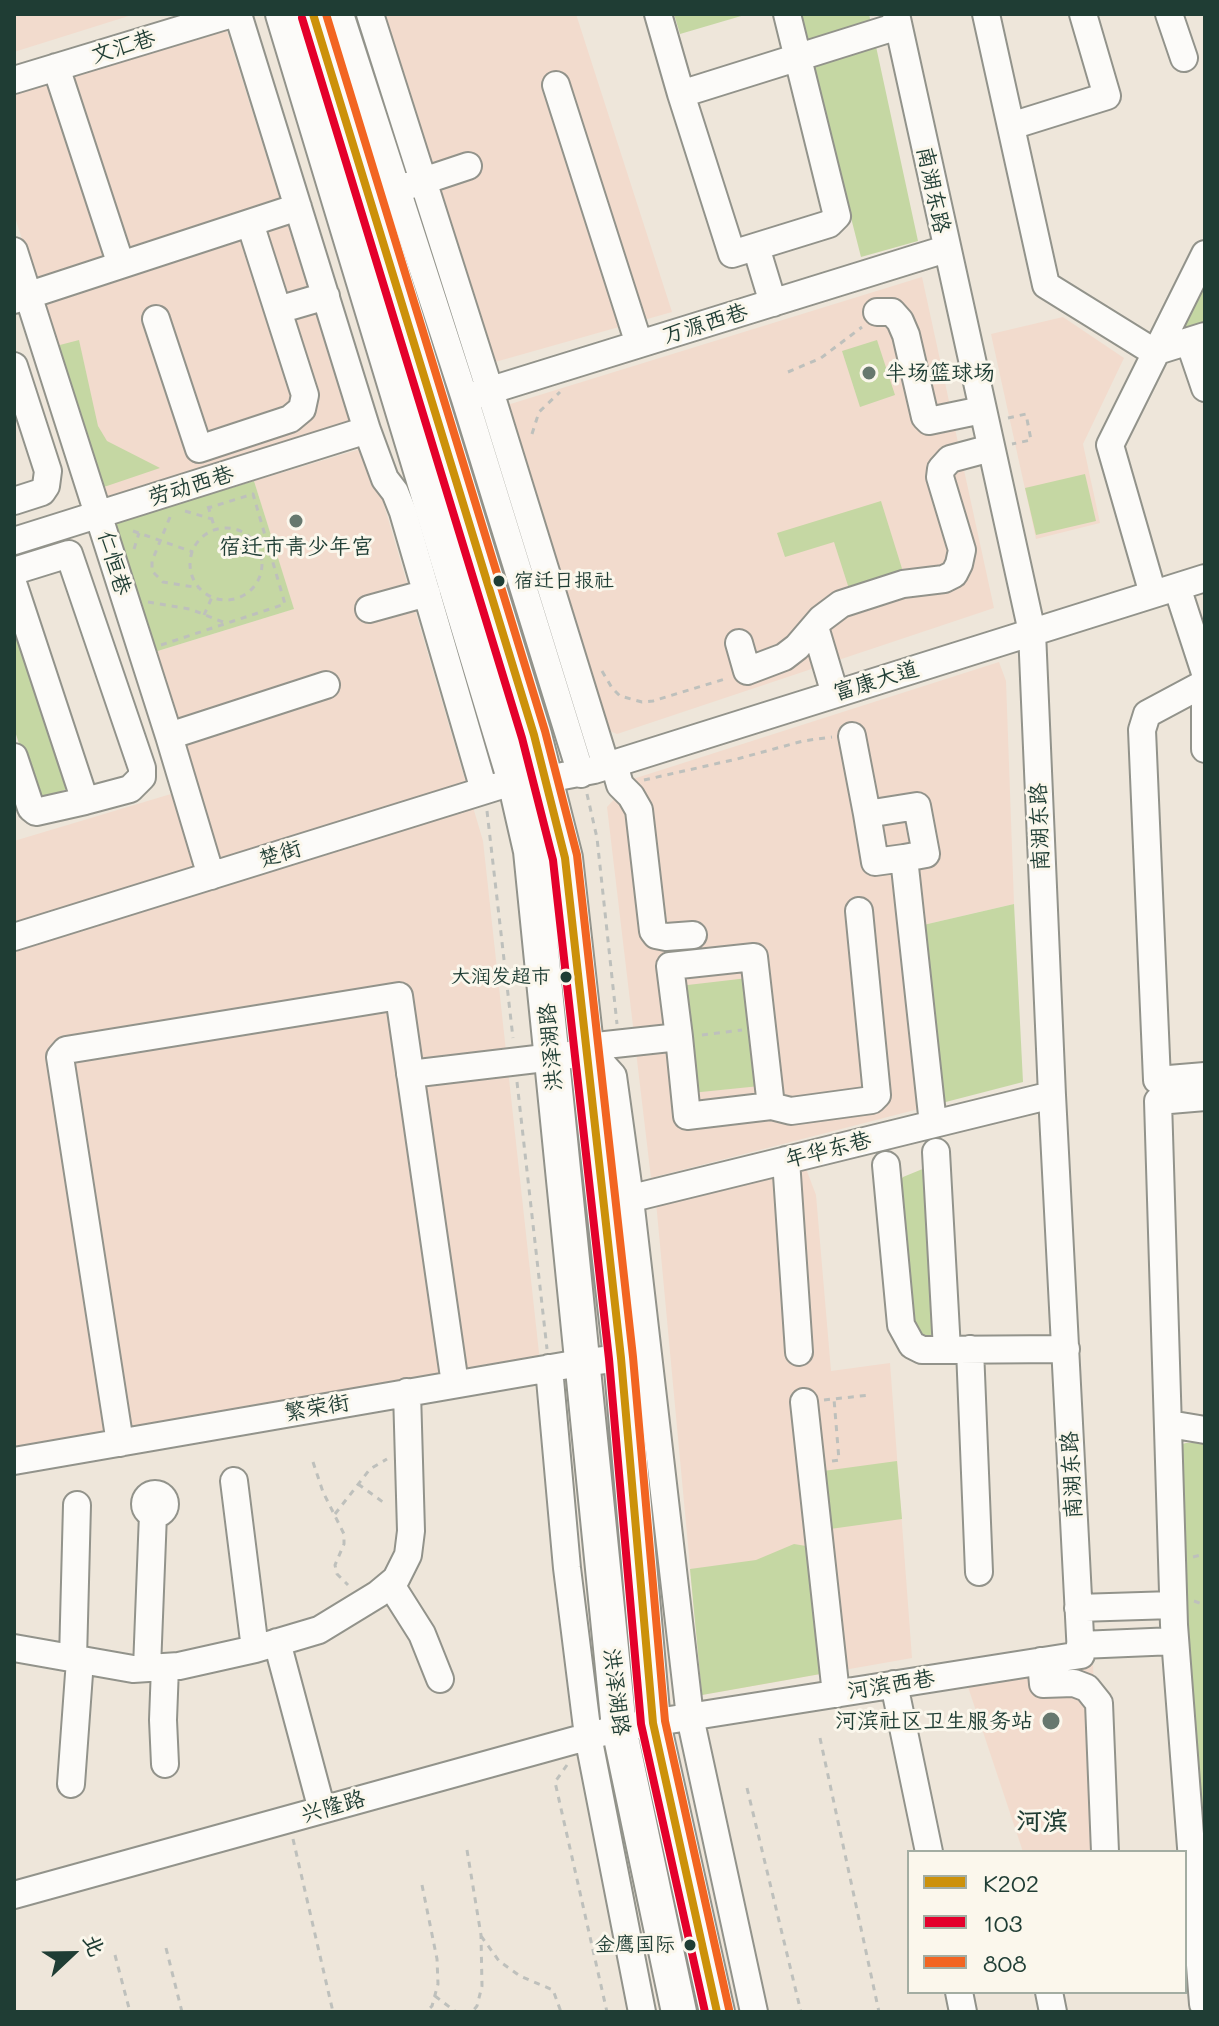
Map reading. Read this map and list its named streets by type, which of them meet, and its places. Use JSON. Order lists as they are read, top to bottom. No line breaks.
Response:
{"streets":{"main road":["洪泽湖路"],"street":["文汇巷","南湖东路","万源西巷","劳动西巷","仁恒巷","富康大道","楚街","年华东巷","繁荣街","河滨西巷","兴隆路"]},"crossings":[["南湖东路","万源西巷"],["南湖东路","富康大道"],["南湖东路","年华东巷"],["南湖东路","河滨西巷"],["劳动西巷","仁恒巷"],["仁恒巷","楚街"],["富康大道","楚街"],["富康大道","洪泽湖路"],["楚街","洪泽湖路"],["洪泽湖路","年华东巷"],["洪泽湖路","繁荣街"],["洪泽湖路","河滨西巷"],["洪泽湖路","兴隆路"],["河滨西巷","兴隆路"]],"districts":["河滨"],"places":["半场篮球场","宿迁市青少年宫","宿迁日报社","大润发超市","河滨社区卫生服务站","金鹰国际"],"lines":["transit line K202","transit line 808","transit line 103"],"legend":["K202","103","808"],"north":"right"}
